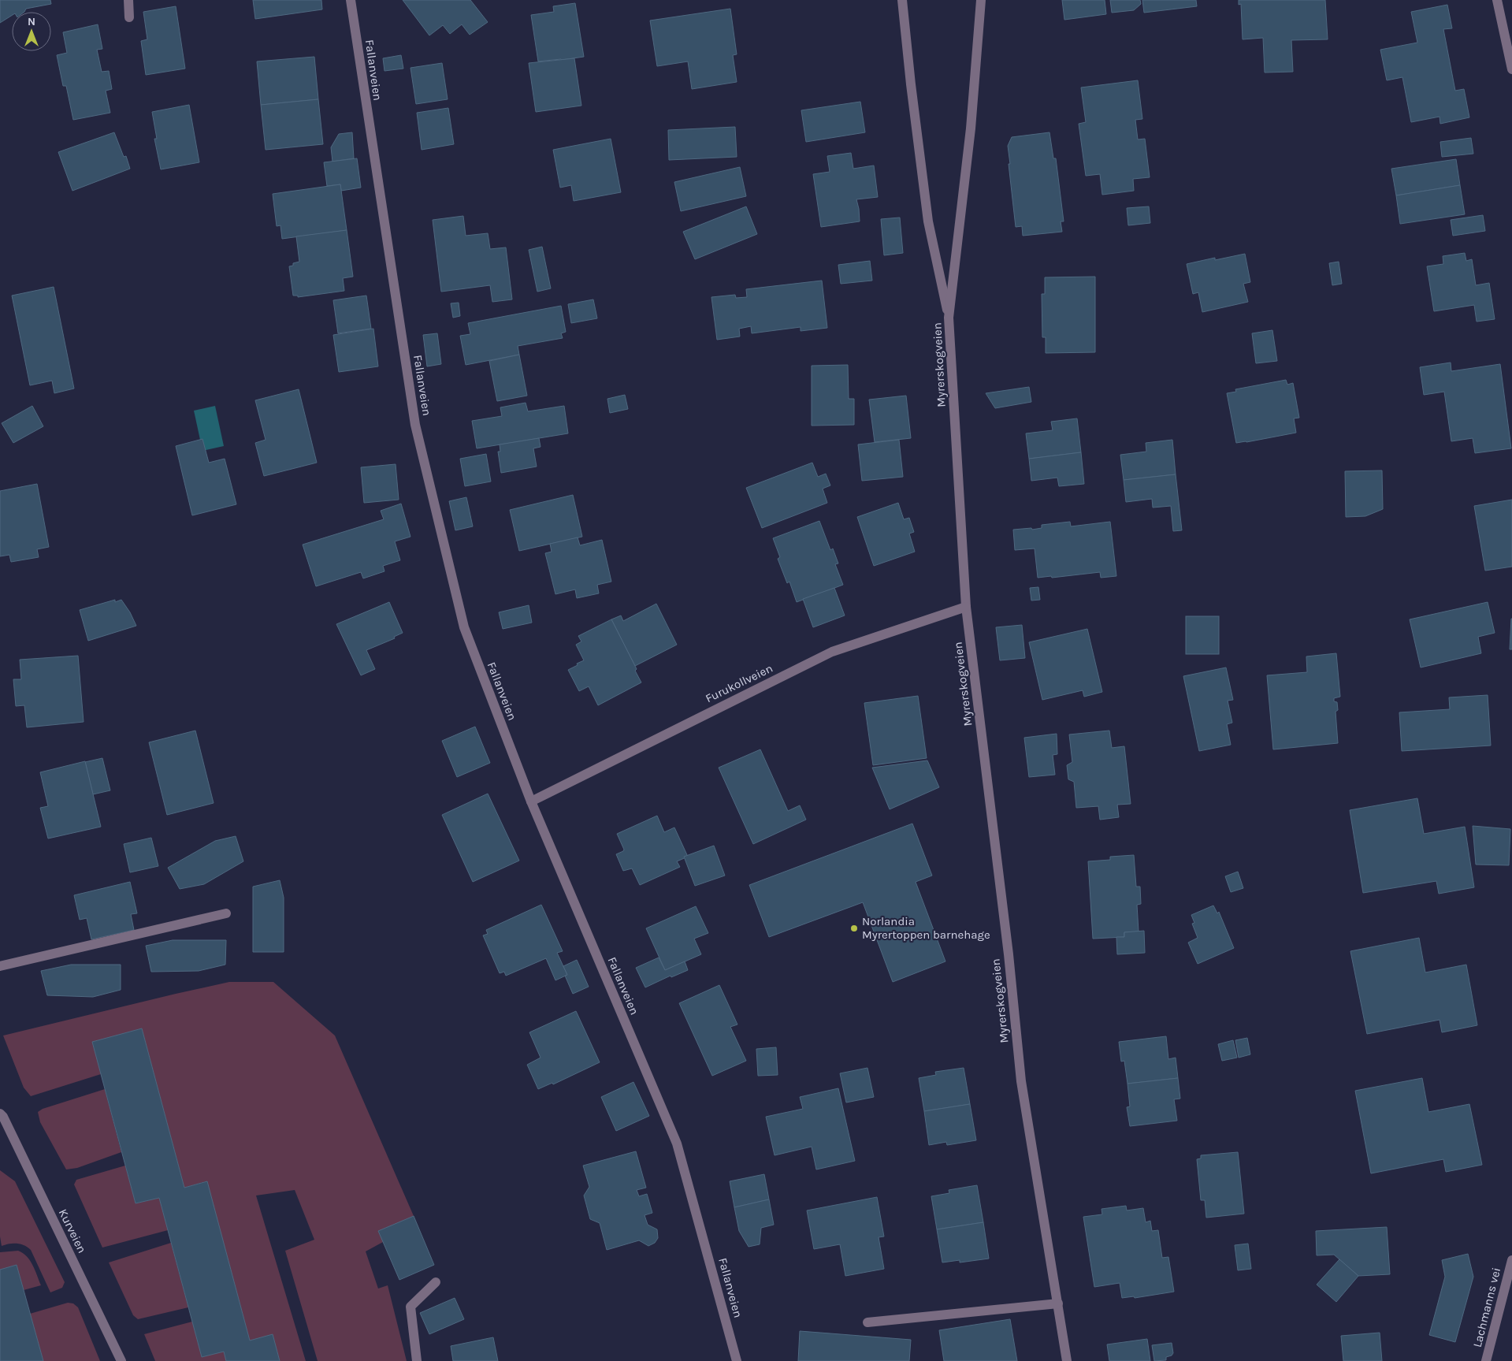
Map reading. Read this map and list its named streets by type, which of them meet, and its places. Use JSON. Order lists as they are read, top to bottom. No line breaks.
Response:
{"streets":{"street":["Fallanveien","Myrerskogveien","Furukollveien","Kurveien","Lachmanns vei"]},"crossings":[["Fallanveien","Furukollveien"],["Myrerskogveien","Furukollveien"]],"places":["Norlandia Myrertoppen barnehage"],"north":"top"}
